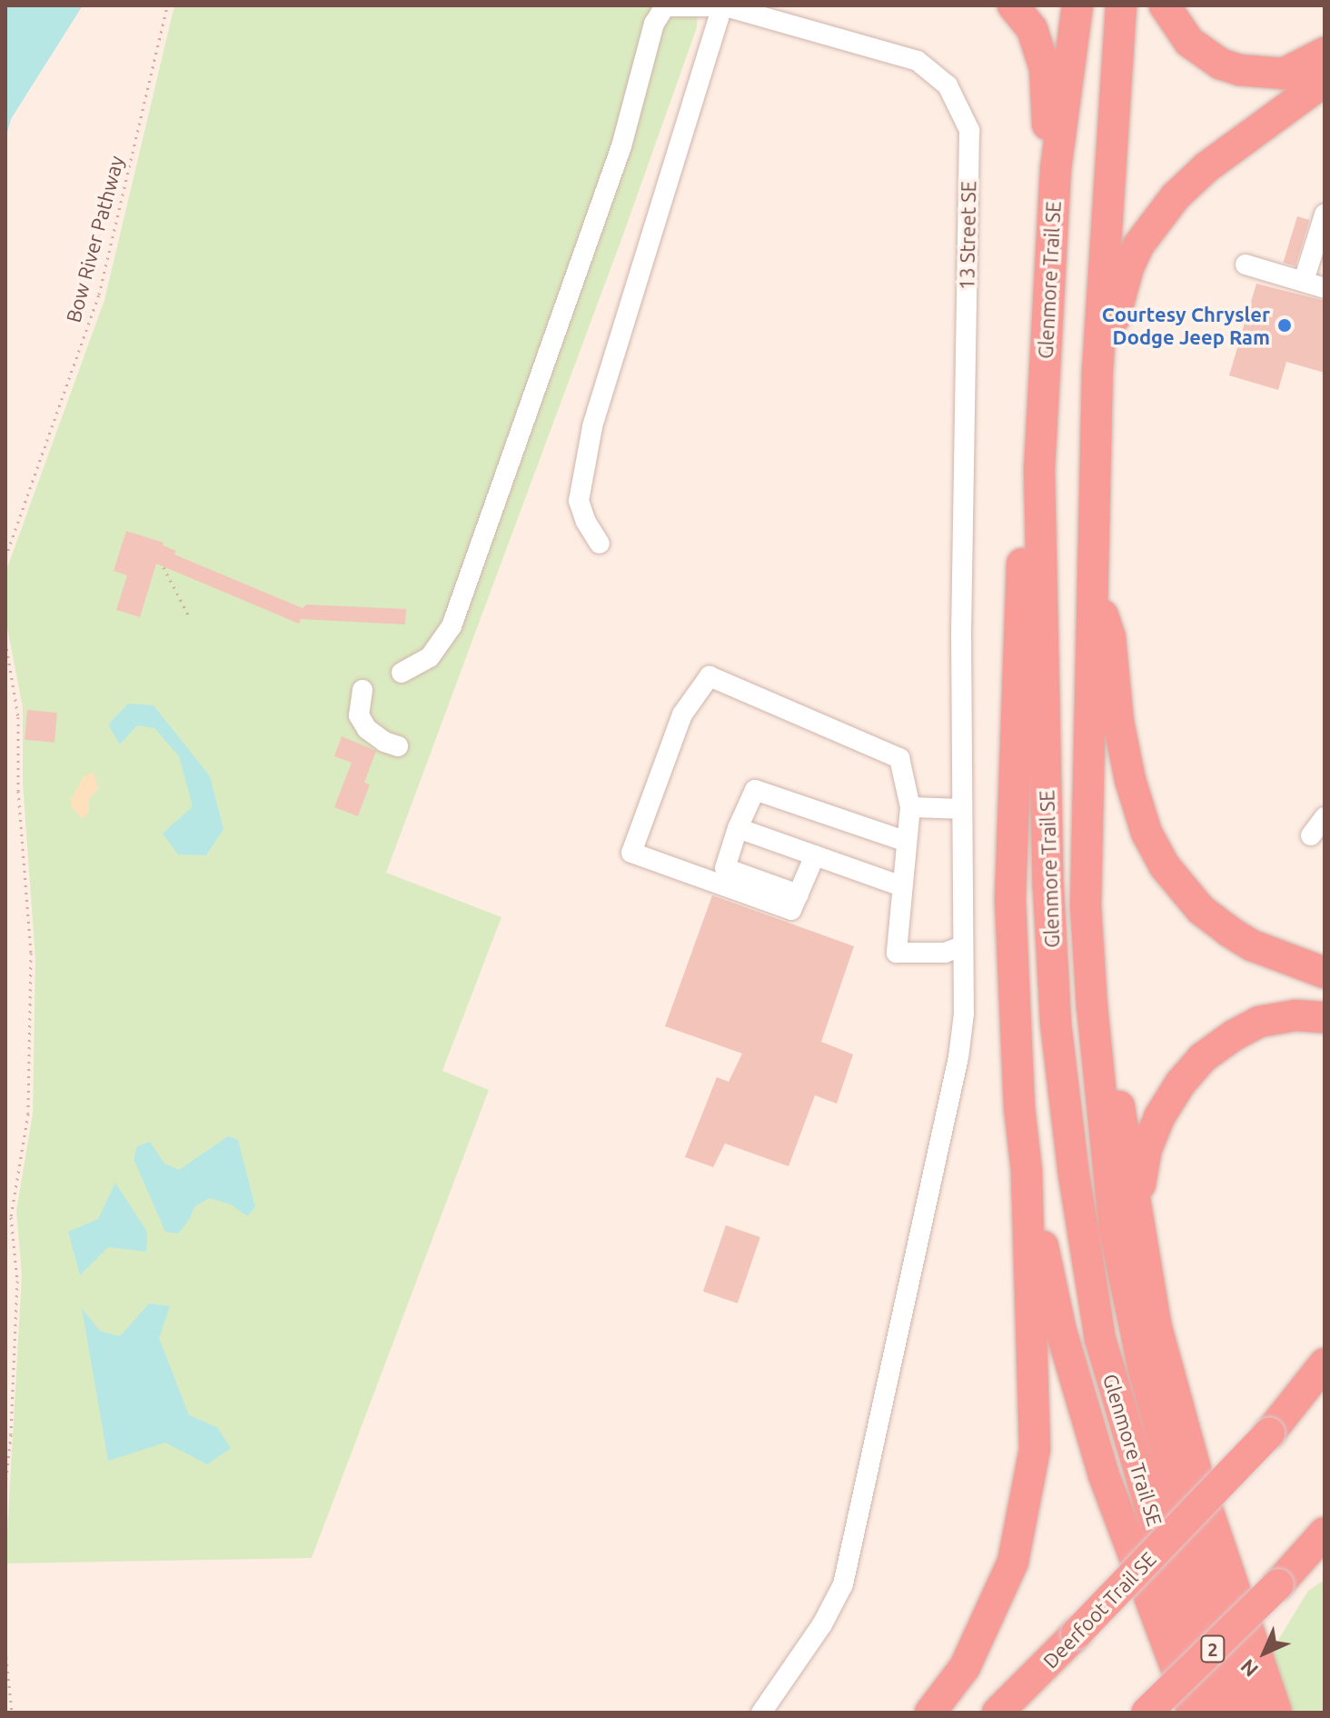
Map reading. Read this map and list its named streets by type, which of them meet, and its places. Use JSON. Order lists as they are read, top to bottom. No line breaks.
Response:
{"streets":{"highway":["Glenmore Trail SE","Deerfoot Trail SE","2"],"lane":["13 Street SE"],"path":["Bow River Pathway"]},"places":["Courtesy Chrysler Dodge Jeep Ram"],"north":"bottom left"}
